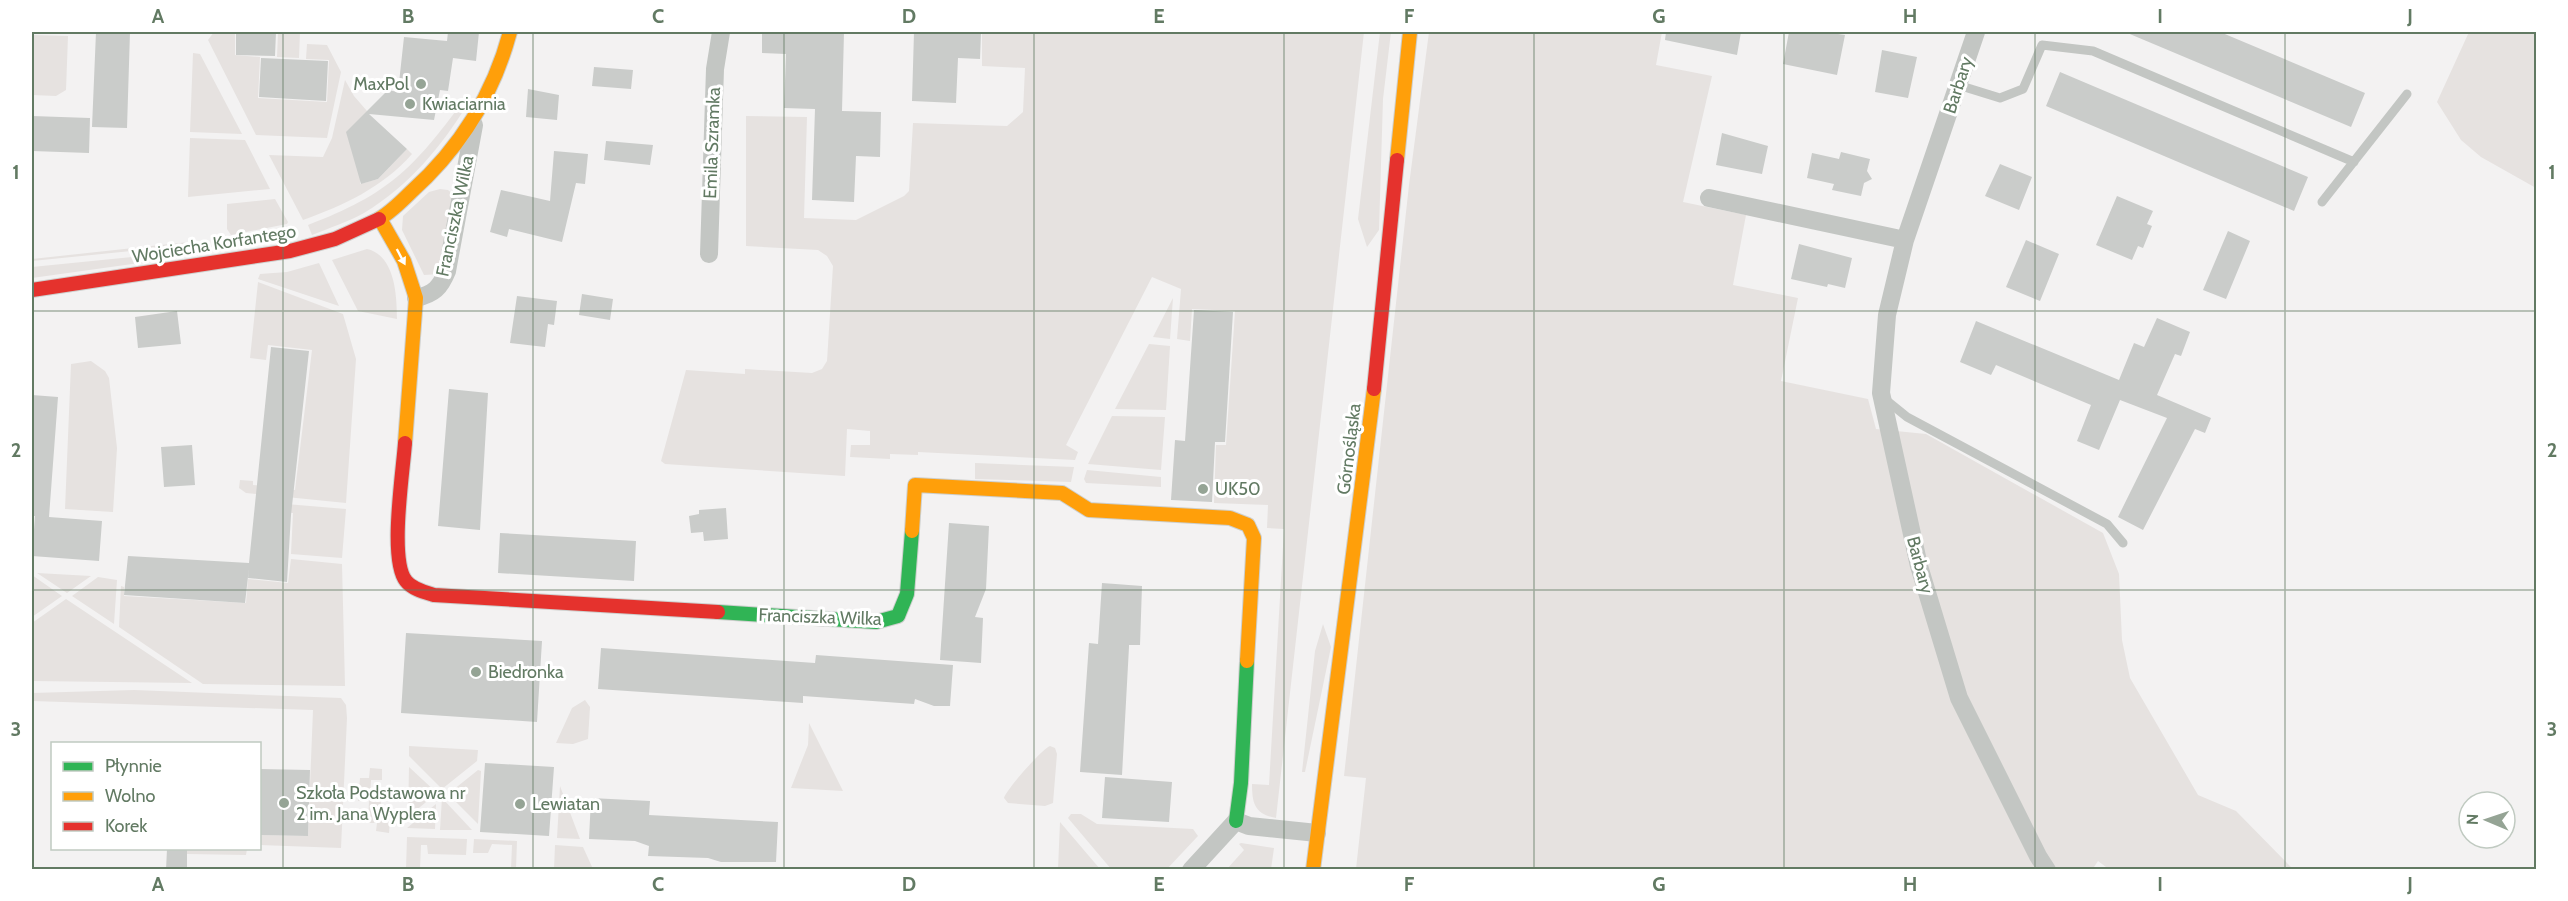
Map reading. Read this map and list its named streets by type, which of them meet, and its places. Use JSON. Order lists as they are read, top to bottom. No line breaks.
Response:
{"streets":{"street":["Barbary","Emila Szramka","Franciszka Wilka","Wojciecha Korfantego","Górnośląska"]},"crossings":[["Franciszka Wilka","Wojciecha Korfantego"]],"places":["MaxPol","Kwiaciarnia","UK50","Biedronka","Szkoła Podstawowa nr 2 im. Jana Wyplera","Lewiatan"],"legend":["Płynnie","Wolno","Korek"],"north":"left","grid":{"columns":["A","B","C","D","E","F","G","H","I","J"],"rows":["1","2","3"]}}
